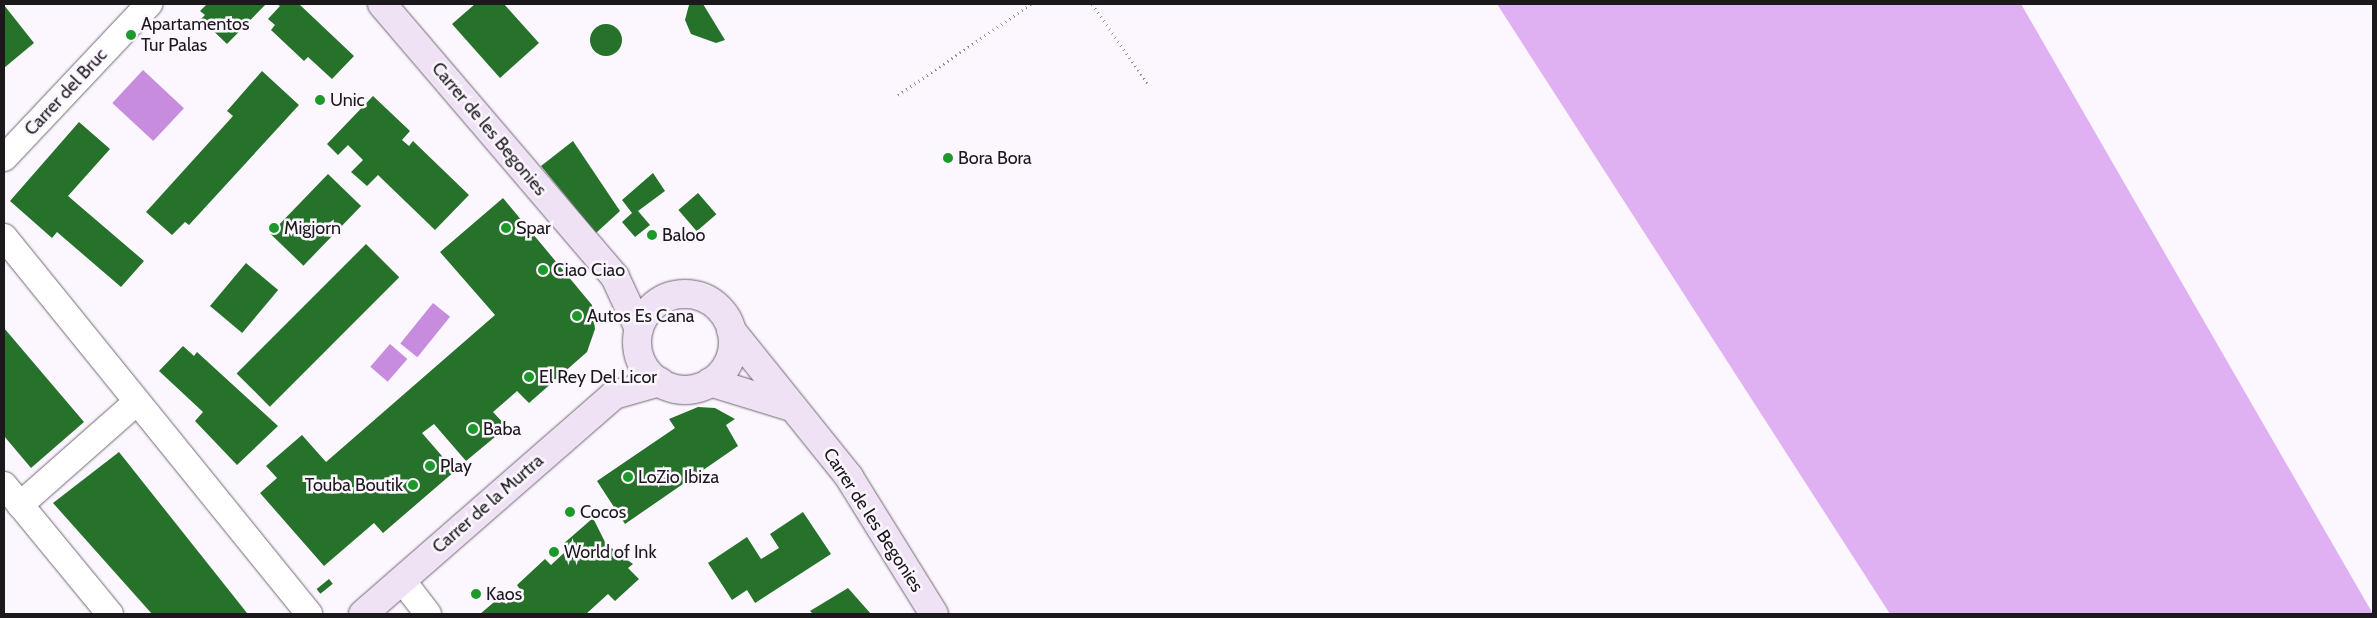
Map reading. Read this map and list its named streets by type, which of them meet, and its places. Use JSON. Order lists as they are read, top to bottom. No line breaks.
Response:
{"streets":{"street":["Carrer del Bruc","Carrer de les Begonies","Carrer de la Murtra"]},"crossings":[["Carrer de les Begonies","Carrer de la Murtra"]],"places":["Apartamentos Tur Palas","Unic","Bora Bora","Migjorn","Spar","Baloo","Ciao Ciao","Autos Es Cana","El Rey Del Licor","Baba","Play","LoZio Ibiza","Touba Boutik","Cocos","World of Ink","Kaos"]}
